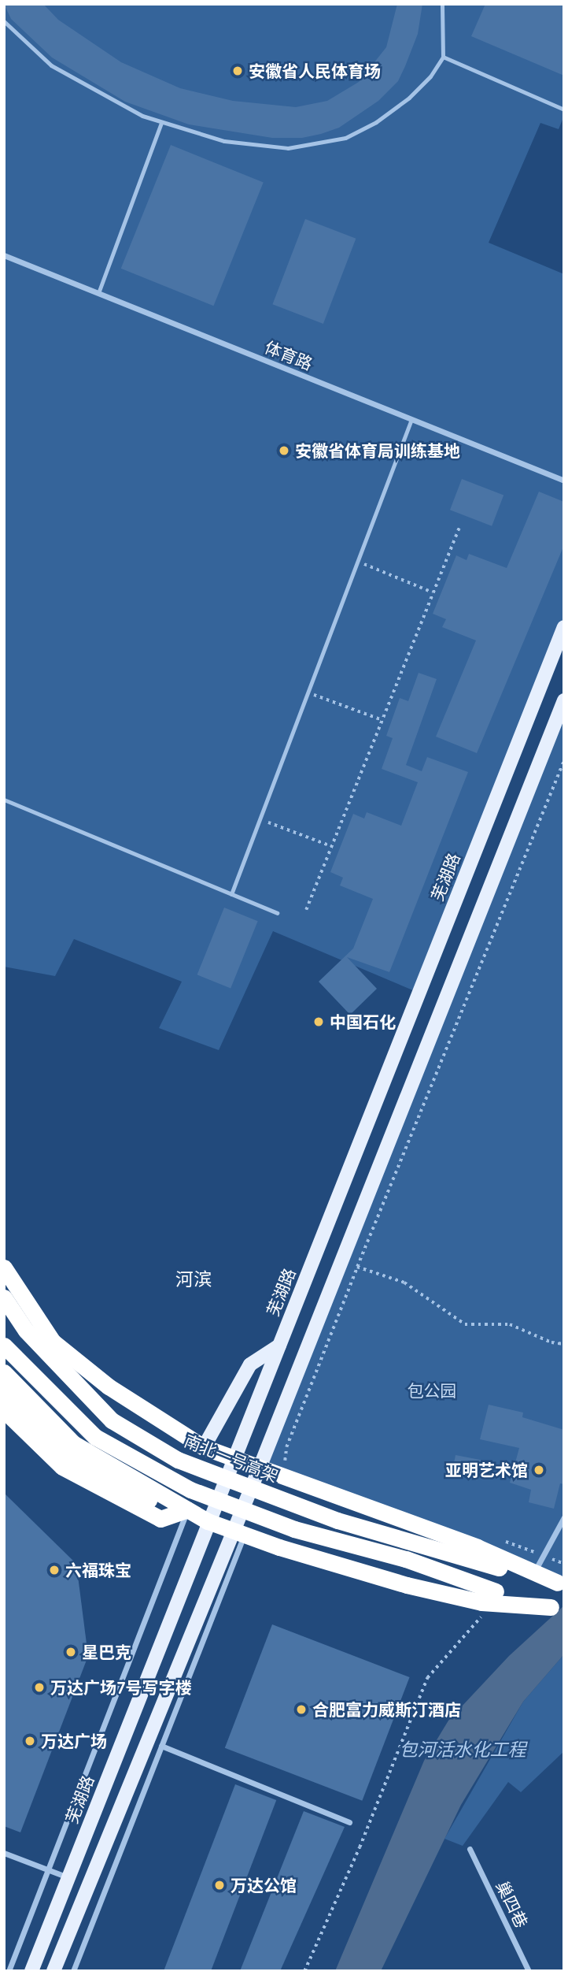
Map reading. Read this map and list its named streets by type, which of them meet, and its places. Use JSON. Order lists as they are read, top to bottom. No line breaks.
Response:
{"streets":{"highway":["南北一号高架"],"main road":["芜湖路"],"street":["体育路","巢四巷"]},"districts":["河滨"],"water":["包河活水化工程"],"parks":["包公园"],"places":["安徽省人民体育场","安徽省体育局训练基地","中国石化","亚明艺术馆","六福珠宝","星巴克","万达广场7号写字楼","合肥富力威斯汀酒店","万达广场","万达公馆"]}
